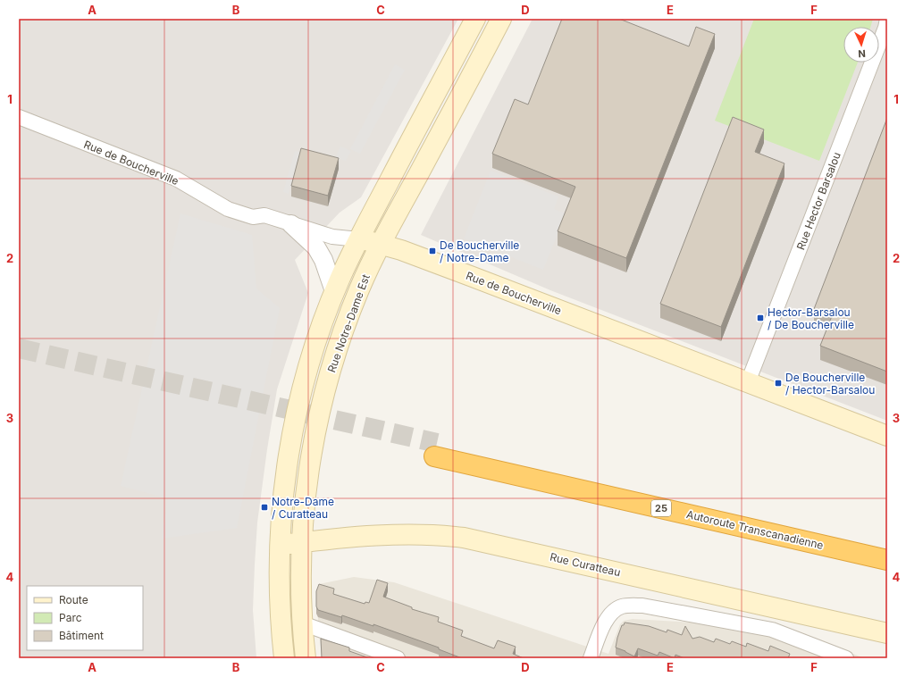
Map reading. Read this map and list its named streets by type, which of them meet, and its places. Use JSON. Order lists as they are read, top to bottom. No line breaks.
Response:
{"streets":{"highway":["25","Autoroute Transcanadienne"],"main road":["Rue de Boucherville","Rue Notre-Dame Est","Rue Curatteau"],"street":["Rue Hector Barsalou"]},"crossings":[["Rue de Boucherville","Rue Hector Barsalou"],["Rue de Boucherville","Rue Notre-Dame Est"],["Rue Notre-Dame Est","Rue Curatteau"]],"places":{"transit":["De Boucherville / Notre-Dame","Hector-Barsalou / De Boucherville","De Boucherville / Hector-Barsalou","Notre-Dame / Curatteau"]},"legend":["Route","Parc","Bâtiment"],"north":"bottom","grid":{"columns":["A","B","C","D","E","F"],"rows":["1","2","3","4"]}}
